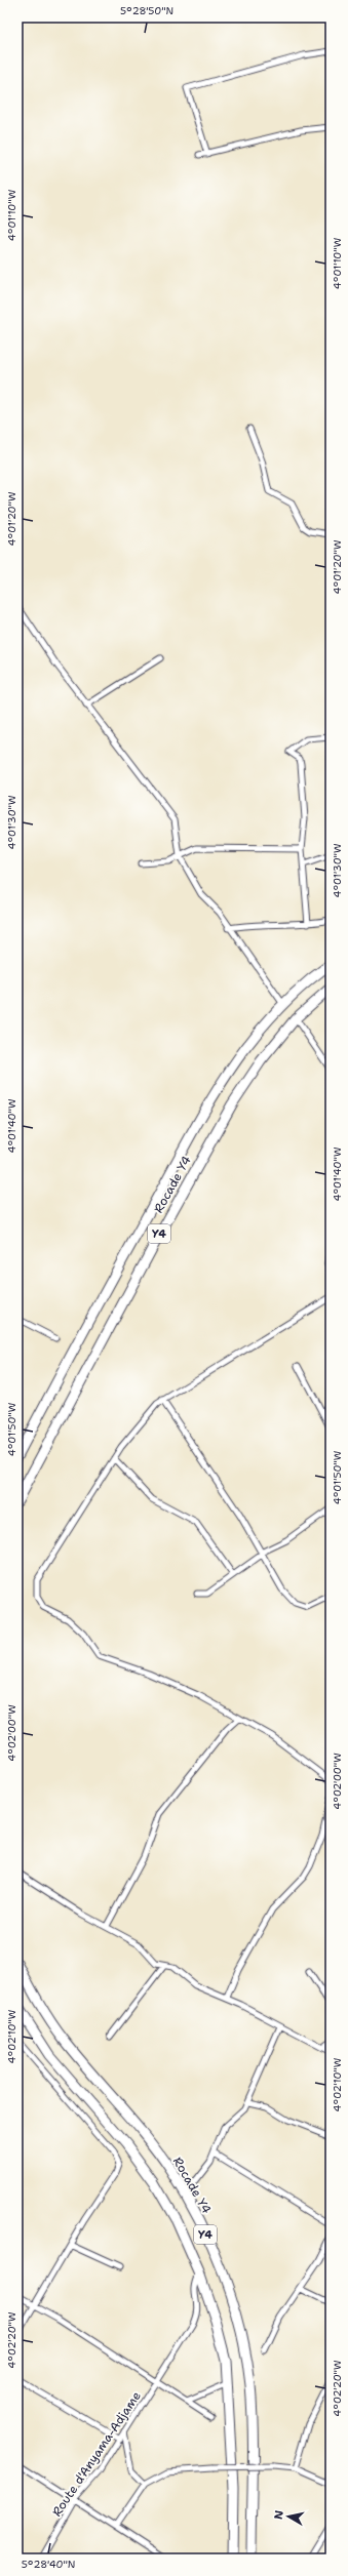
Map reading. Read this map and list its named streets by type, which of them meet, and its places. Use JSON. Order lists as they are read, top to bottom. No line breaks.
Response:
{"streets":{"highway":["Rocade Y4","Y4"],"street":["Route d'Anyama-Adjame"]},"crossings":[["Y4","Route d'Anyama-Adjame"]],"north":"left","coordinates":["5°28'50\"N","4°01'10\"W","4°01'20\"W","4°01'30\"W","4°01'40\"W","4°01'50\"W","4°02'00\"W","4°02'10\"W","4°02'20\"W","5°28'40\"N"]}
